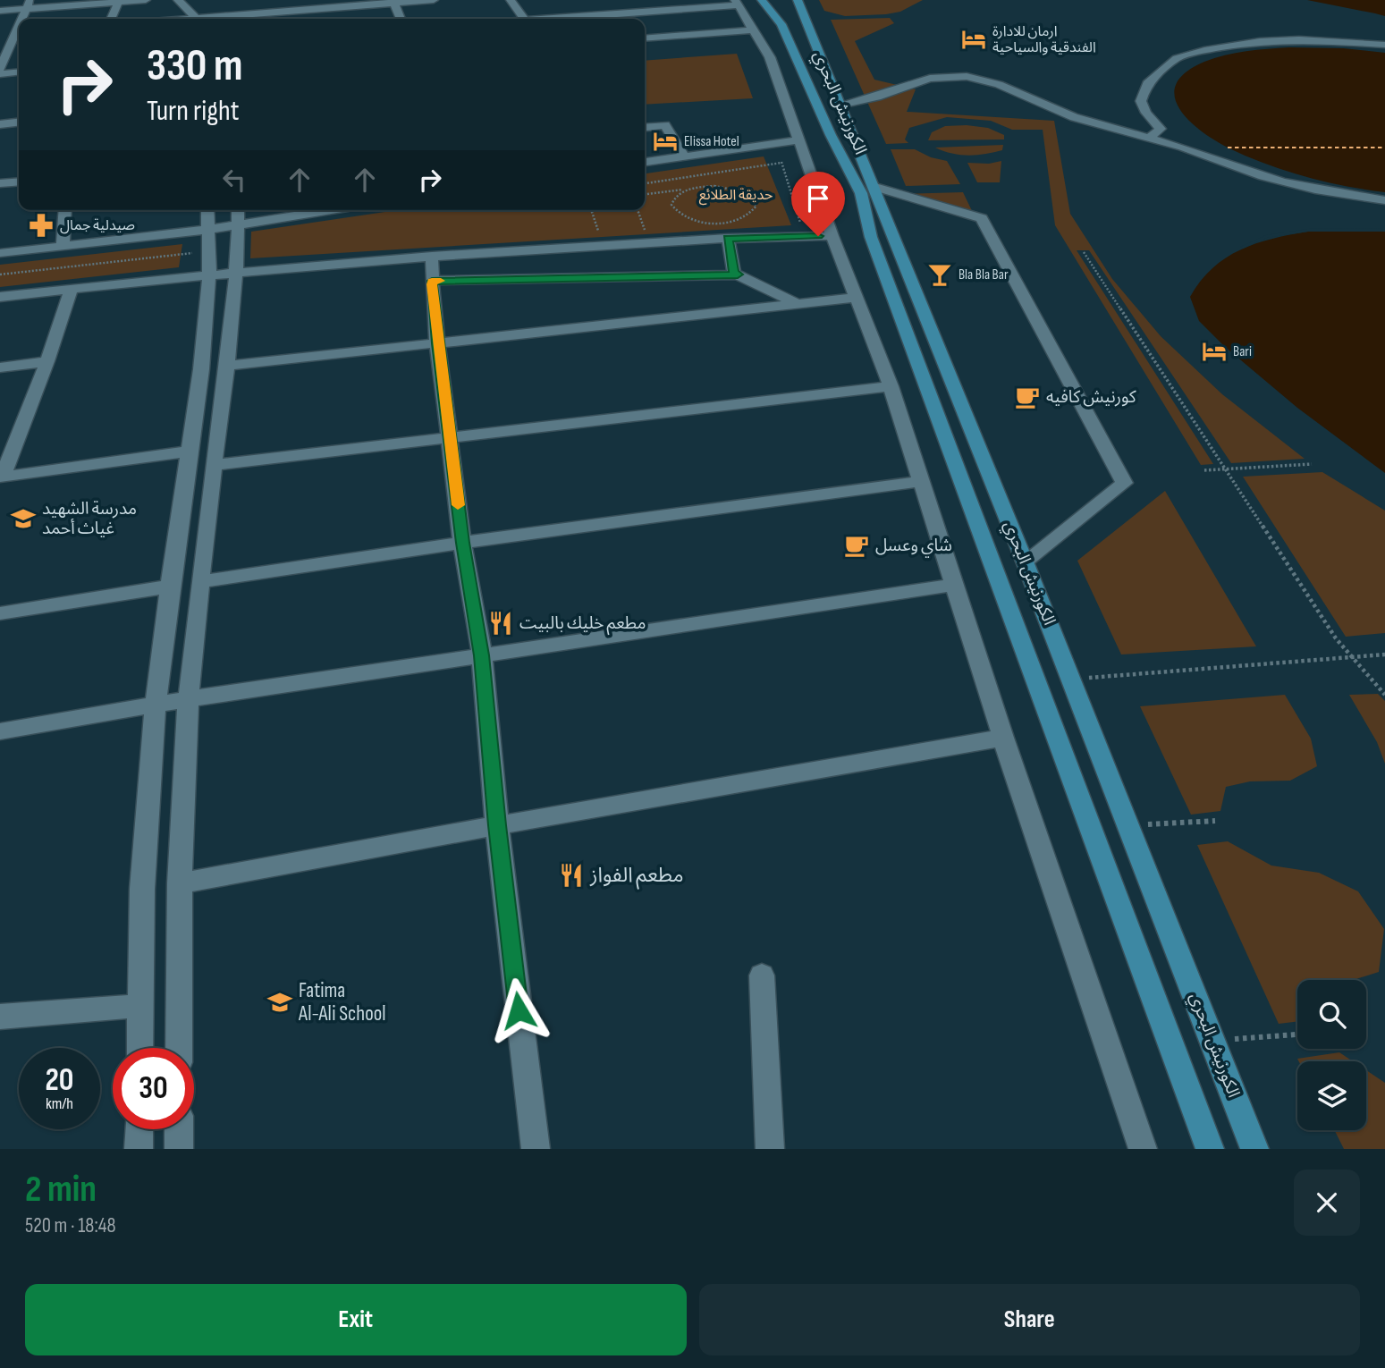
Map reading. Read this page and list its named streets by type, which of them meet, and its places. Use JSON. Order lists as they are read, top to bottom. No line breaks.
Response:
{"streets":{"main road":["الكورنيش البحري"]},"parks":["حديقة الطلائع"],"places":{"hotel":["ارمان للادارة الفندقية والسياحية","Elissa Hotel","Bari"],"pharmacy":["صيدلية جمال"],"bar":["Bla Bla Bar"],"cafe":["كورنيش كافيه","شاي وعسل"],"school or university":["مدرسة الشهيد غياث أحمد","Fatima Al-Ali School"],"restaurant":["مطعم خليك بالبيت","مطعم الفواز"]},"page":{"turn":["330 m","Turn right"],"speed":"20 km/h","limit":"30","heading":["2 min","520 m · 18:48"],"buttons":["Exit","Share"]}}
